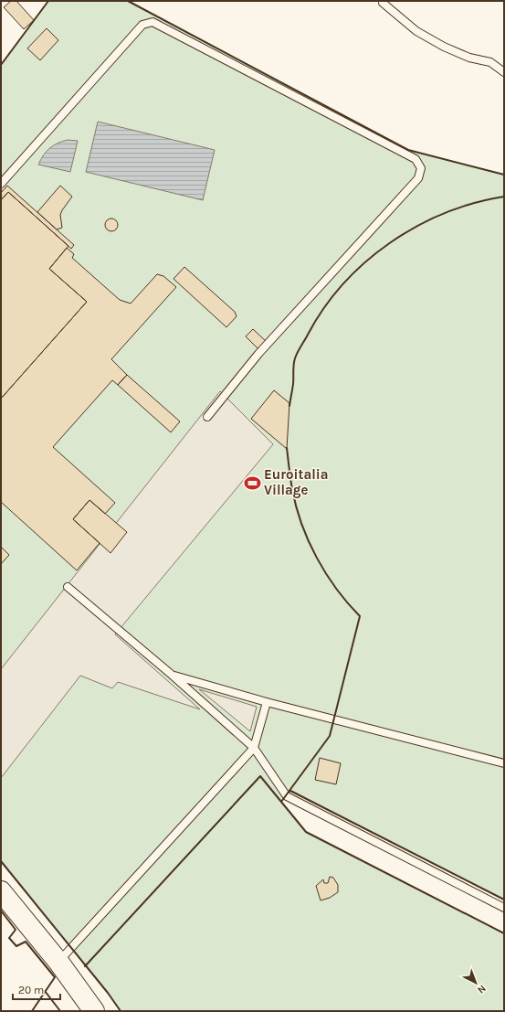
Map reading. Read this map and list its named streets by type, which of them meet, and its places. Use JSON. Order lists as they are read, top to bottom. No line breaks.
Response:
{"places":{"sports":["Euroitalia Village"]},"scale_bar":"20 m","north":"bottom right"}
